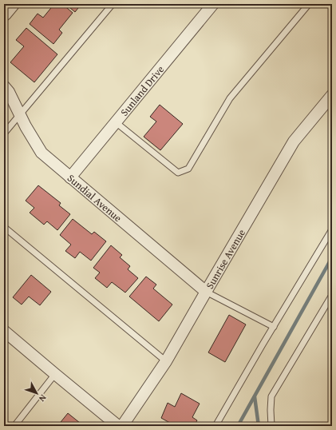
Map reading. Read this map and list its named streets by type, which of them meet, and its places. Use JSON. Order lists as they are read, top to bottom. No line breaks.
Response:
{"streets":{"street":["Sunland Drive","Sundial Avenue","Sunrise Avenue"]},"crossings":[["Sunland Drive","Sundial Avenue"],["Sundial Avenue","Sunrise Avenue"]],"north":"bottom right"}
